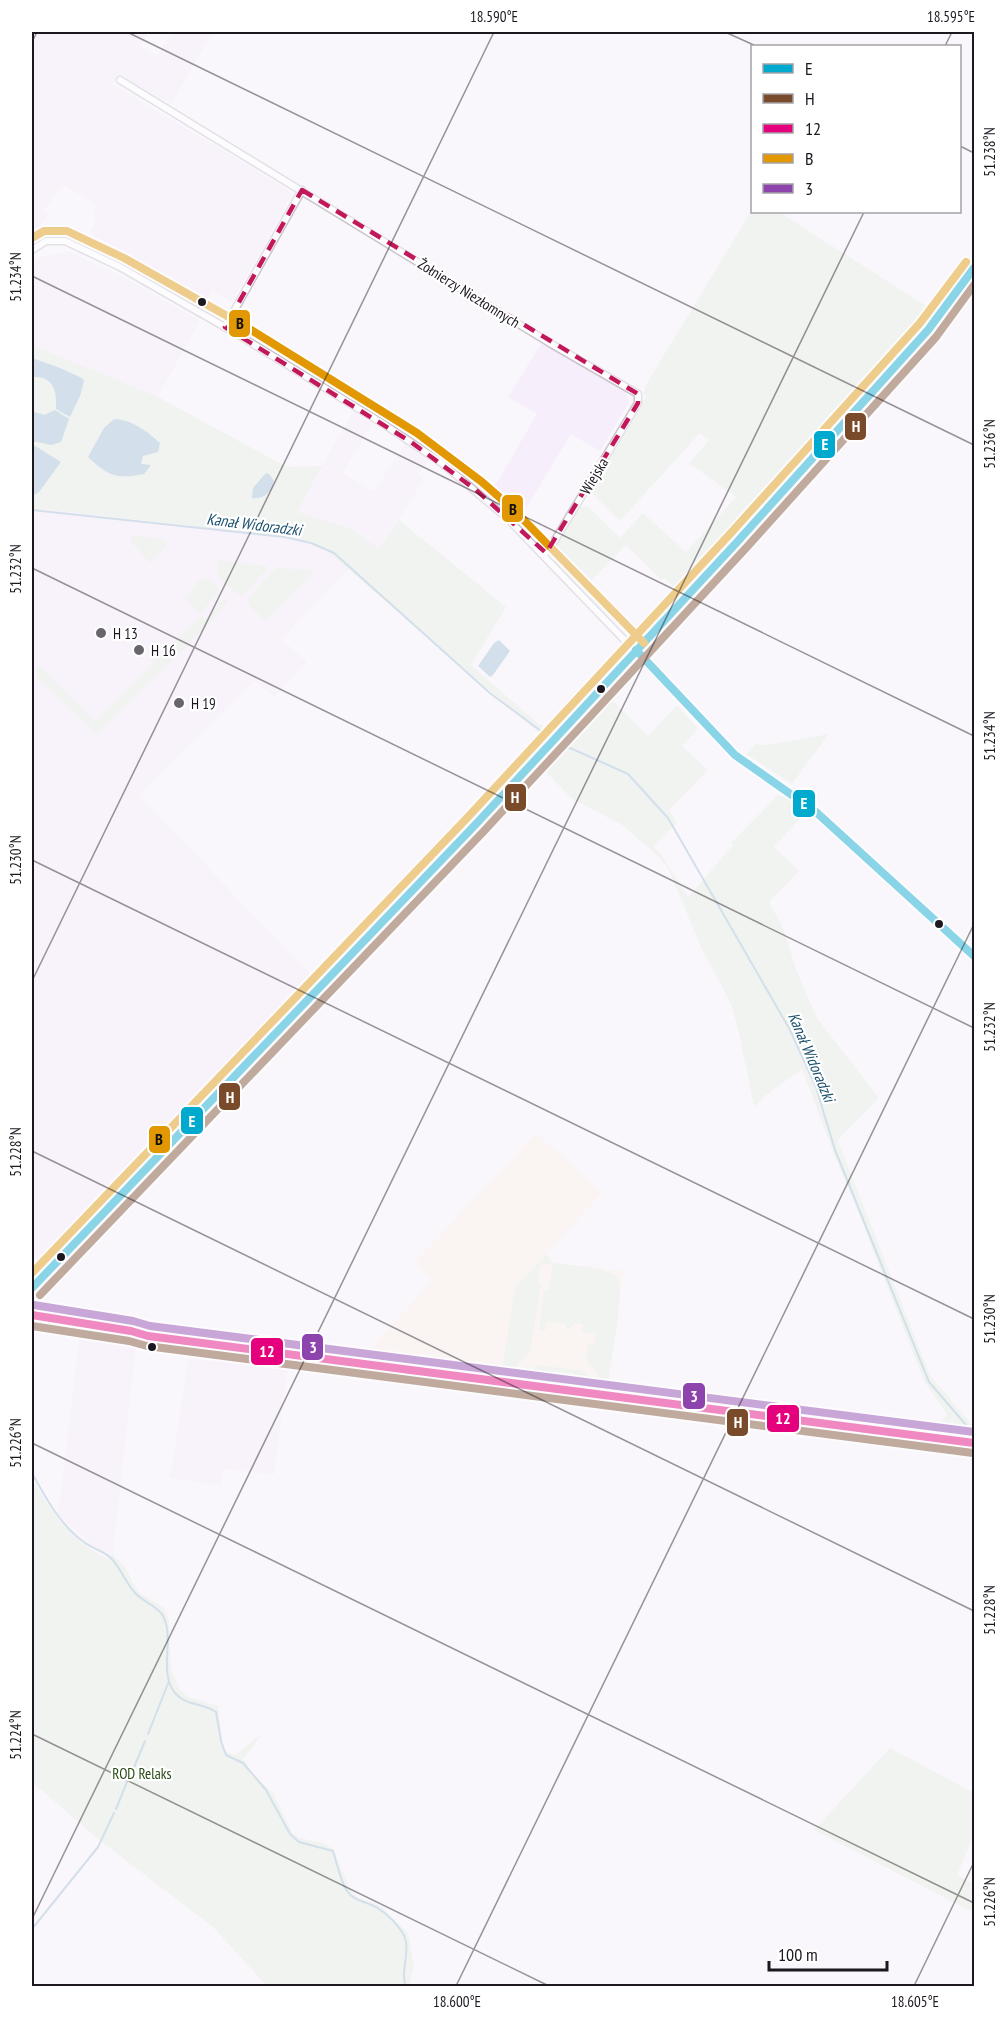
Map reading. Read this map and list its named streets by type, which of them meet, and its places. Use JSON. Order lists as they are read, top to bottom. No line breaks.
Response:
{"streets":{"street":["Żołnierzy Niezłomnych","Wiejska"]},"crossings":[["Żołnierzy Niezłomnych","Wiejska"]],"water":["Kanał Widoradzki"],"parks":["ROD Relaks"],"places":["H 13","H 16","H 19"],"lines":["transit line B","transit line E","transit line H","transit line 3","transit line 12"],"legend":["E","H","12","B","3"],"scale_bar":"100 m","coordinates":["18.590°E","18.595°E","51.238°N","51.234°N","51.236°N","51.232°N","51.230°N","51.228°N","51.226°N","51.224°N","18.600°E","18.605°E"]}
